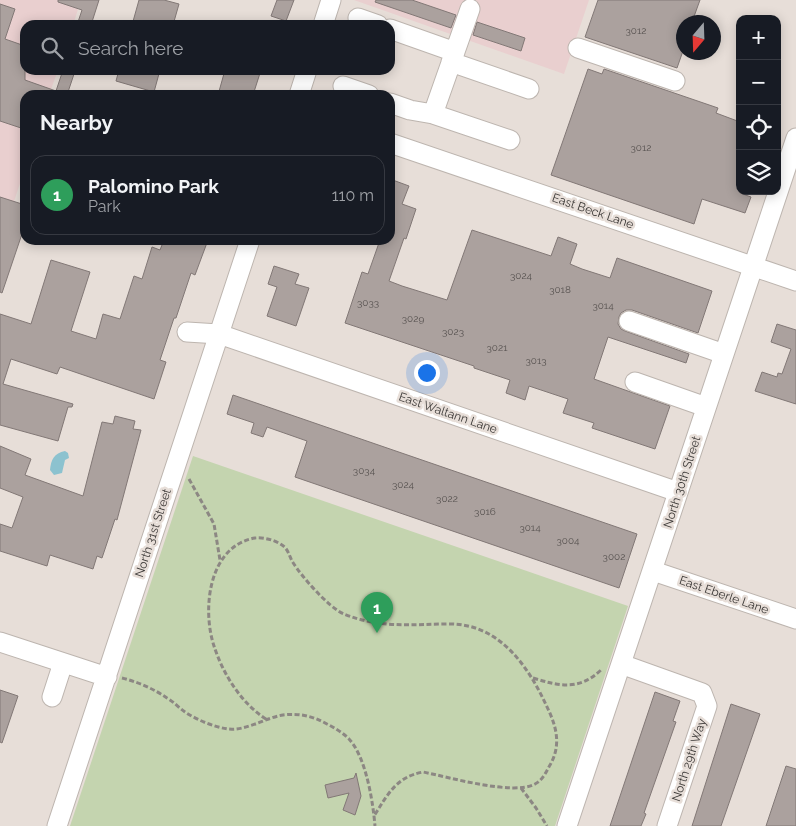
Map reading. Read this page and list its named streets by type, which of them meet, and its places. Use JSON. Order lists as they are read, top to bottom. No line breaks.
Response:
{"streets":{"street":["East Beck Lane","East Waltann Lane","North 30th Street","North 31st Street","East Eberle Lane","North 29th Way"]},"crossings":[["East Beck Lane","North 30th Street"],["East Waltann Lane","North 30th Street"],["East Waltann Lane","North 31st Street"],["North 30th Street","East Eberle Lane"],["North 30th Street","North 29th Way"]],"house_numbers":["3012","3012","3024","3018","3033","3014","3029","3023","3021","3013","3034","3024","3022","3016","3014","3004","3002"],"north":"bottom","page":{"map_buttons":["+","−"],"search":"Search here","heading":"Nearby","list":[{"mark":"1","name":"Palomino Park","note":"Park","value":"110 m"}],"pins":"1"}}
